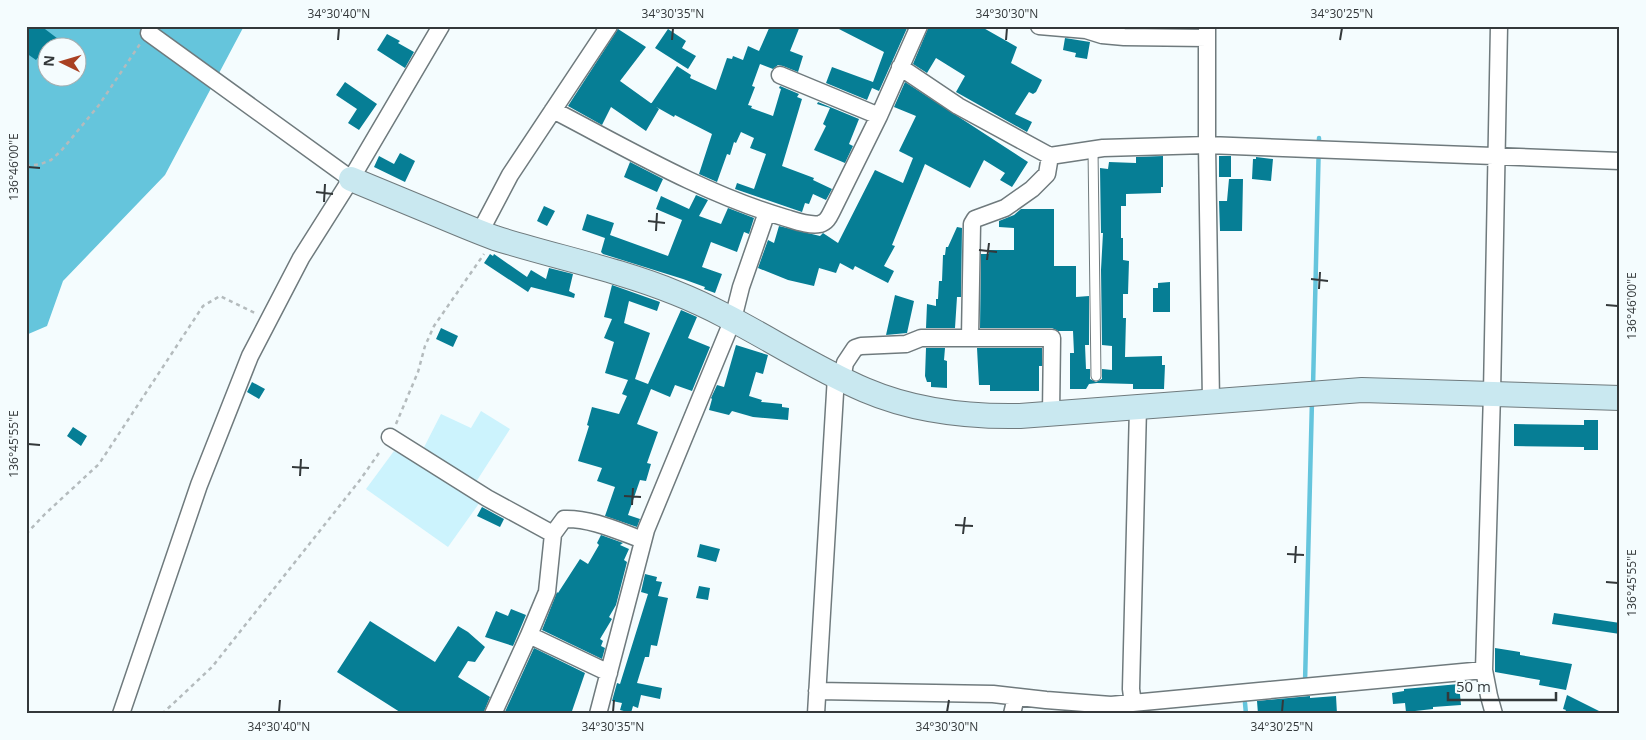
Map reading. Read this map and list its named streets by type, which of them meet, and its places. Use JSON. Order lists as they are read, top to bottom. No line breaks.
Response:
{"scale_bar":"50 m","north":"left","coordinates":["34°30'40\"N","34°30'35\"N","34°30'30\"N","34°30'25\"N","136°46'00\"E","136°45'55\"E"]}
